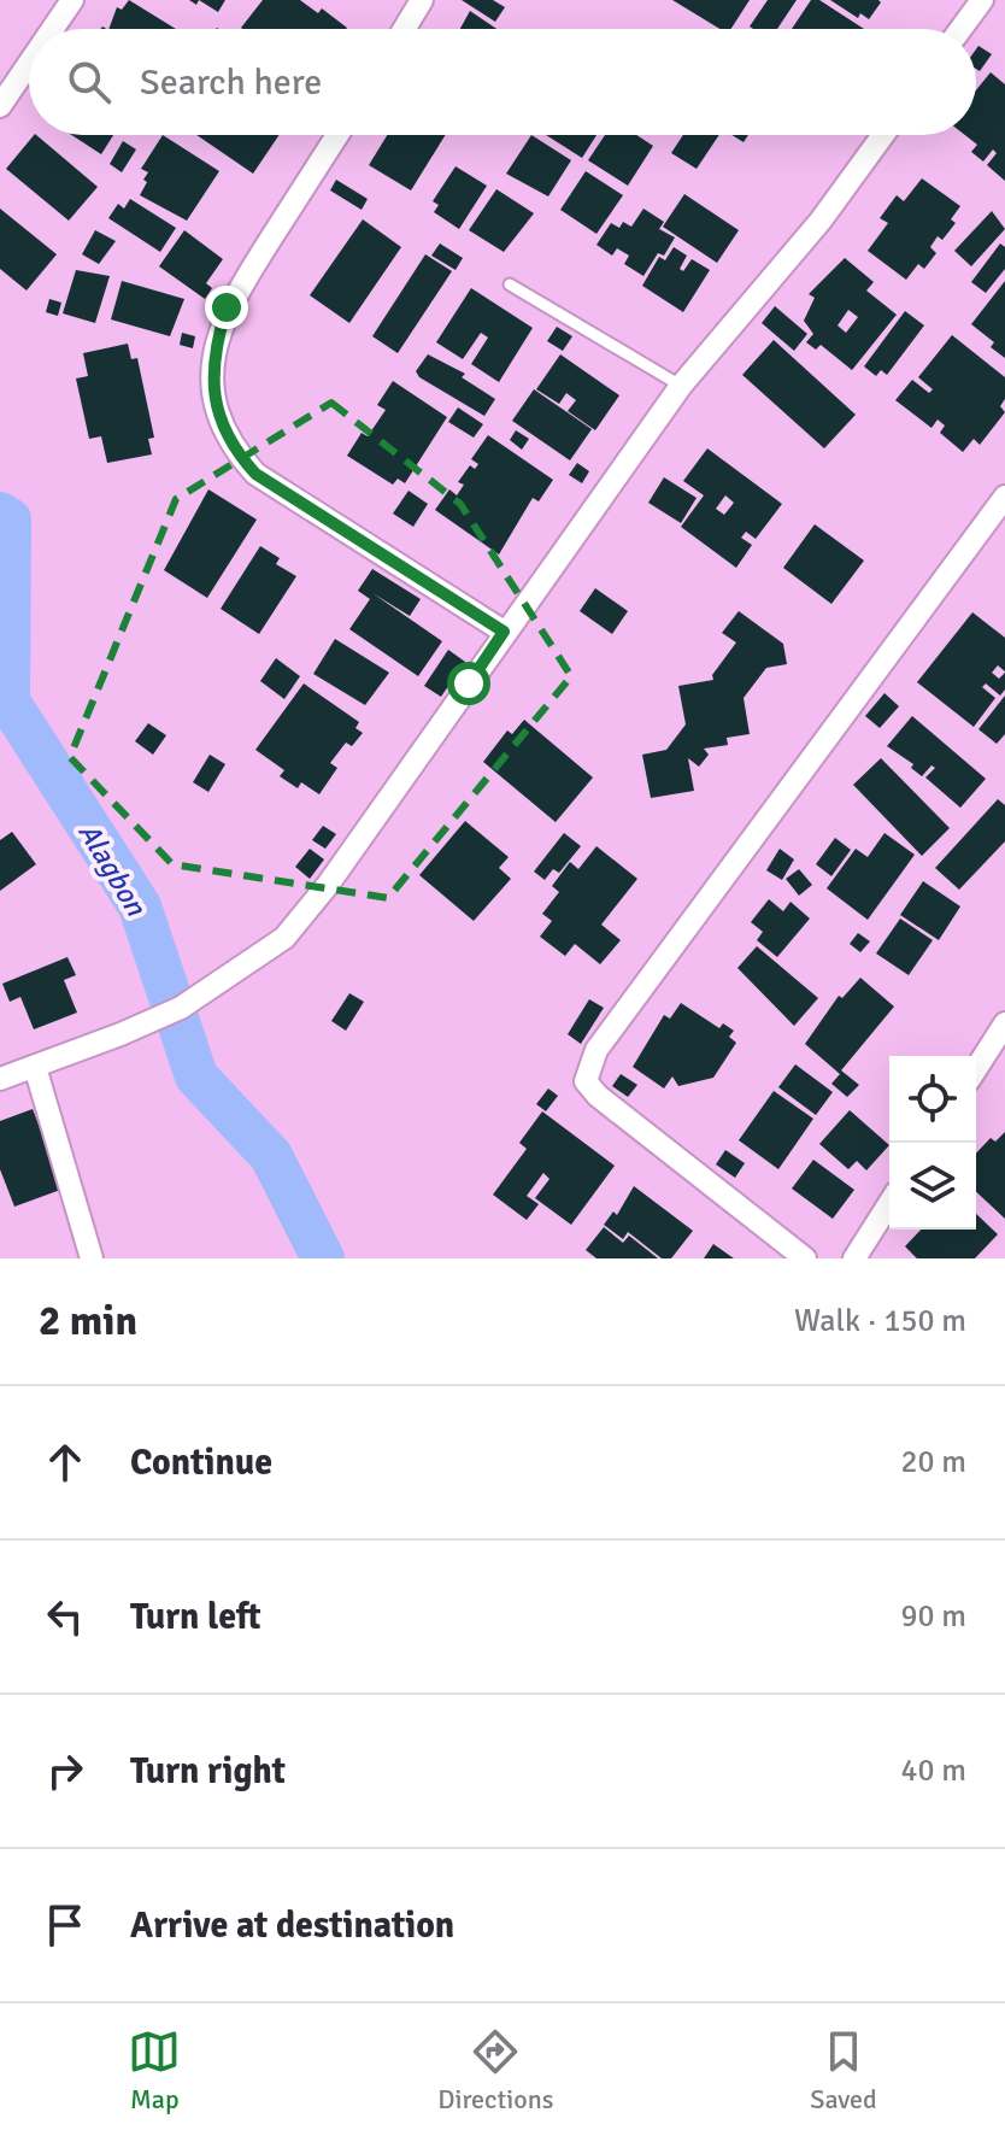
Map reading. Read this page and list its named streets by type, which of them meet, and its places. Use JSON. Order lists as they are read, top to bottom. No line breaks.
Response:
{"water":["Alagbon"],"page":{"search":"Search here","heading":["2 min","Walk · 150 m"],"list":[["Continue","20 m"],["Turn left","90 m"],["Turn right","40 m"],"Arrive at destination"],"nav":["Map","Directions","Saved"]}}
